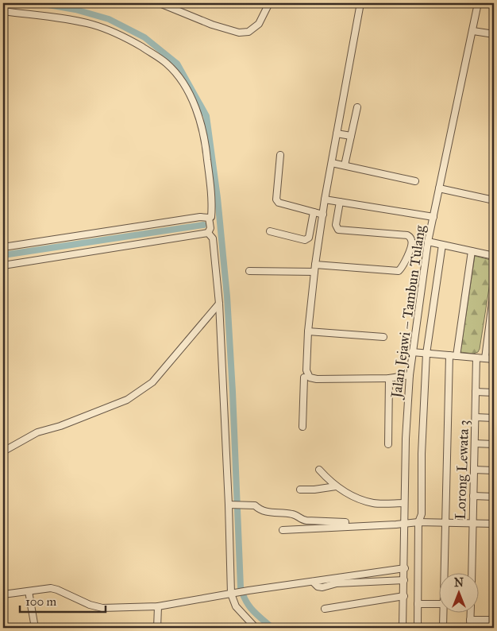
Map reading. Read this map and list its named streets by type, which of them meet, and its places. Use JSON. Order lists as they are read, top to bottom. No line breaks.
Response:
{"streets":{"street":["Jalan Jejawi – Tambun Tulang","Lorong Lewata 3"]},"scale_bar":"100 m","north":"top"}
